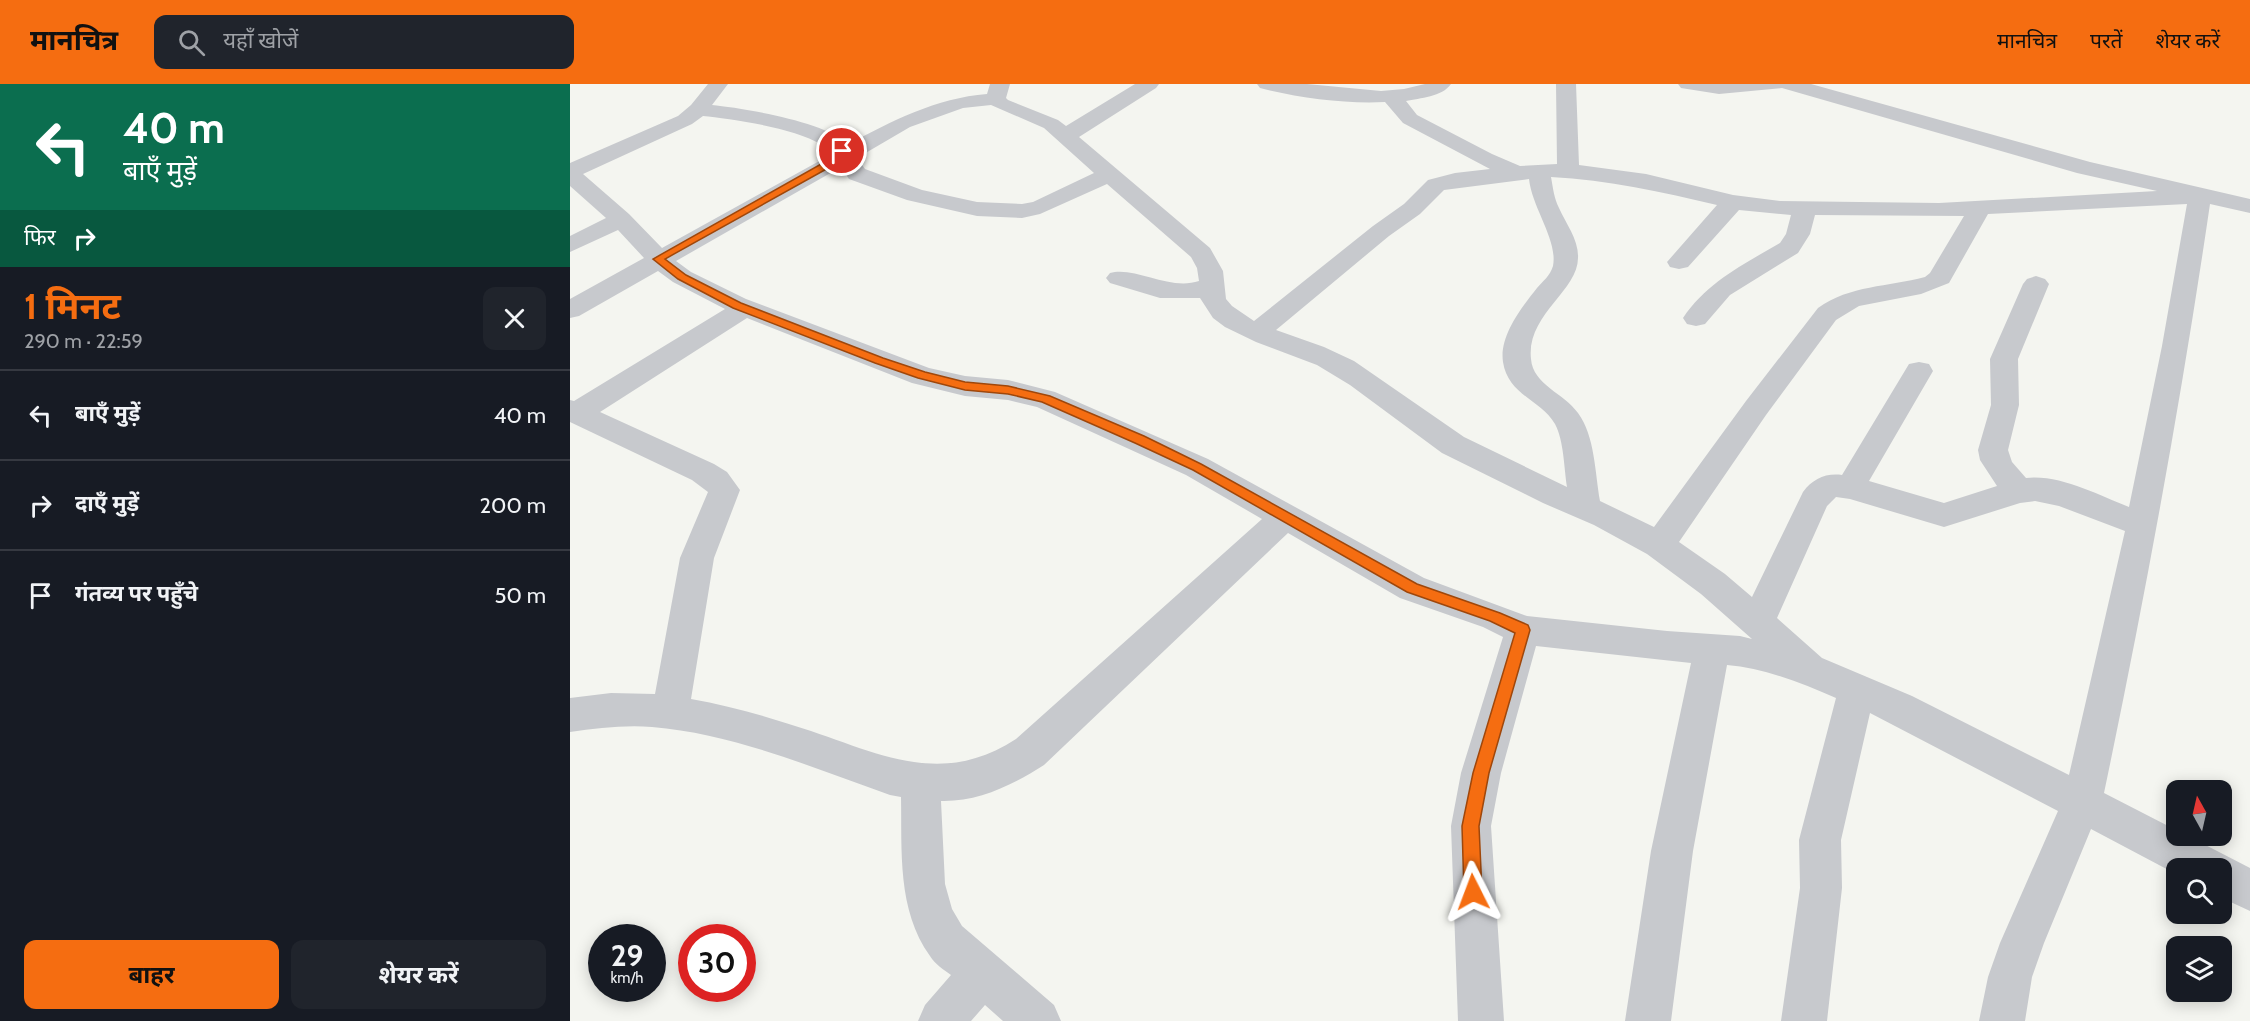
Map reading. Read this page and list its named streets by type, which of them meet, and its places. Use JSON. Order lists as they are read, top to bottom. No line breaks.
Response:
{"north":"top","page":{"header":"मानचित्र","search":"यहाँ खोजें","nav":["मानचित्र","परतें","शेयर करें"],"turn":["40 m","बाएँ मुड़ें"],"then":"फिर","heading":["1 मिनट","290 m · 22:59"],"list":[{"name":"बाएँ मुड़ें","value":"40 m"},{"name":"दाएँ मुड़ें","value":"200 m"},{"name":"गंतव्य पर पहुँचे","value":"50 m"}],"speed":"29 km/h","limit":"30","buttons":["बाहर","शेयर करें"]}}
